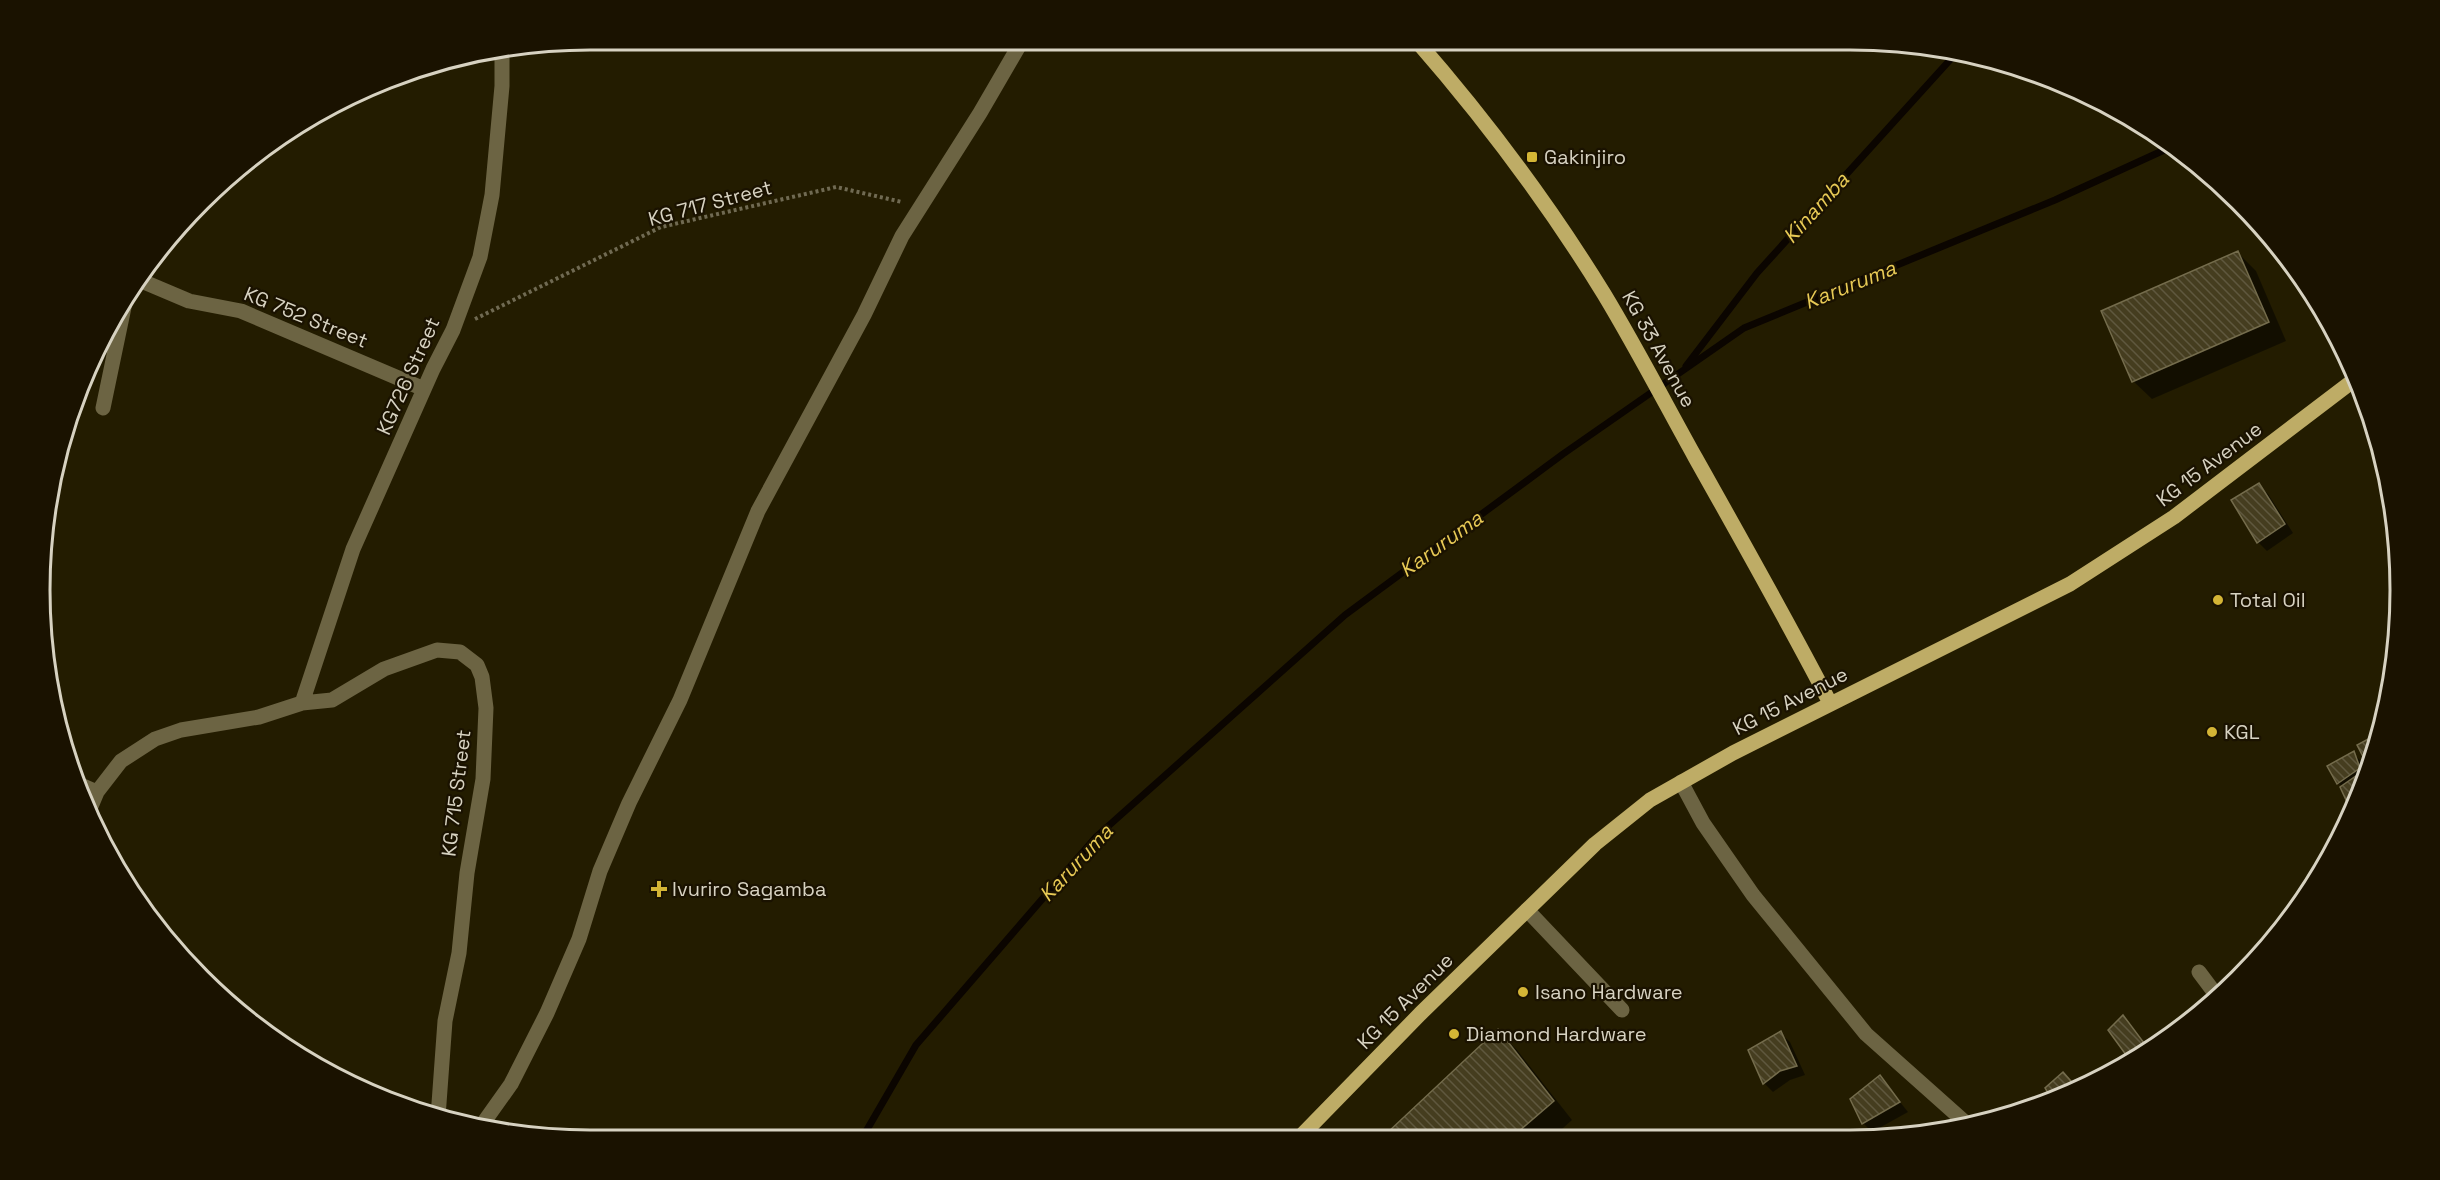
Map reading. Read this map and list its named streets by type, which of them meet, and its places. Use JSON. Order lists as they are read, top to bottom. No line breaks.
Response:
{"streets":{"main road":["KG 33 Avenue","KG 15 Avenue"],"street":["KG 752 Street","KG726 Street","KG 715 Street"],"path":["KG 717 Street"]},"crossings":[["KG 717 Street","KG726 Street"],["KG 752 Street","KG726 Street"],["KG 33 Avenue","KG 15 Avenue"],["KG726 Street","KG 715 Street"]],"water":["Kinamba","Karuruma"],"places":{"transit":["Gakinjiro"],"other":["Total Oil","KGL","Isano Hardware","Diamond Hardware"],"health":["Ivuriro Sagamba"]}}
